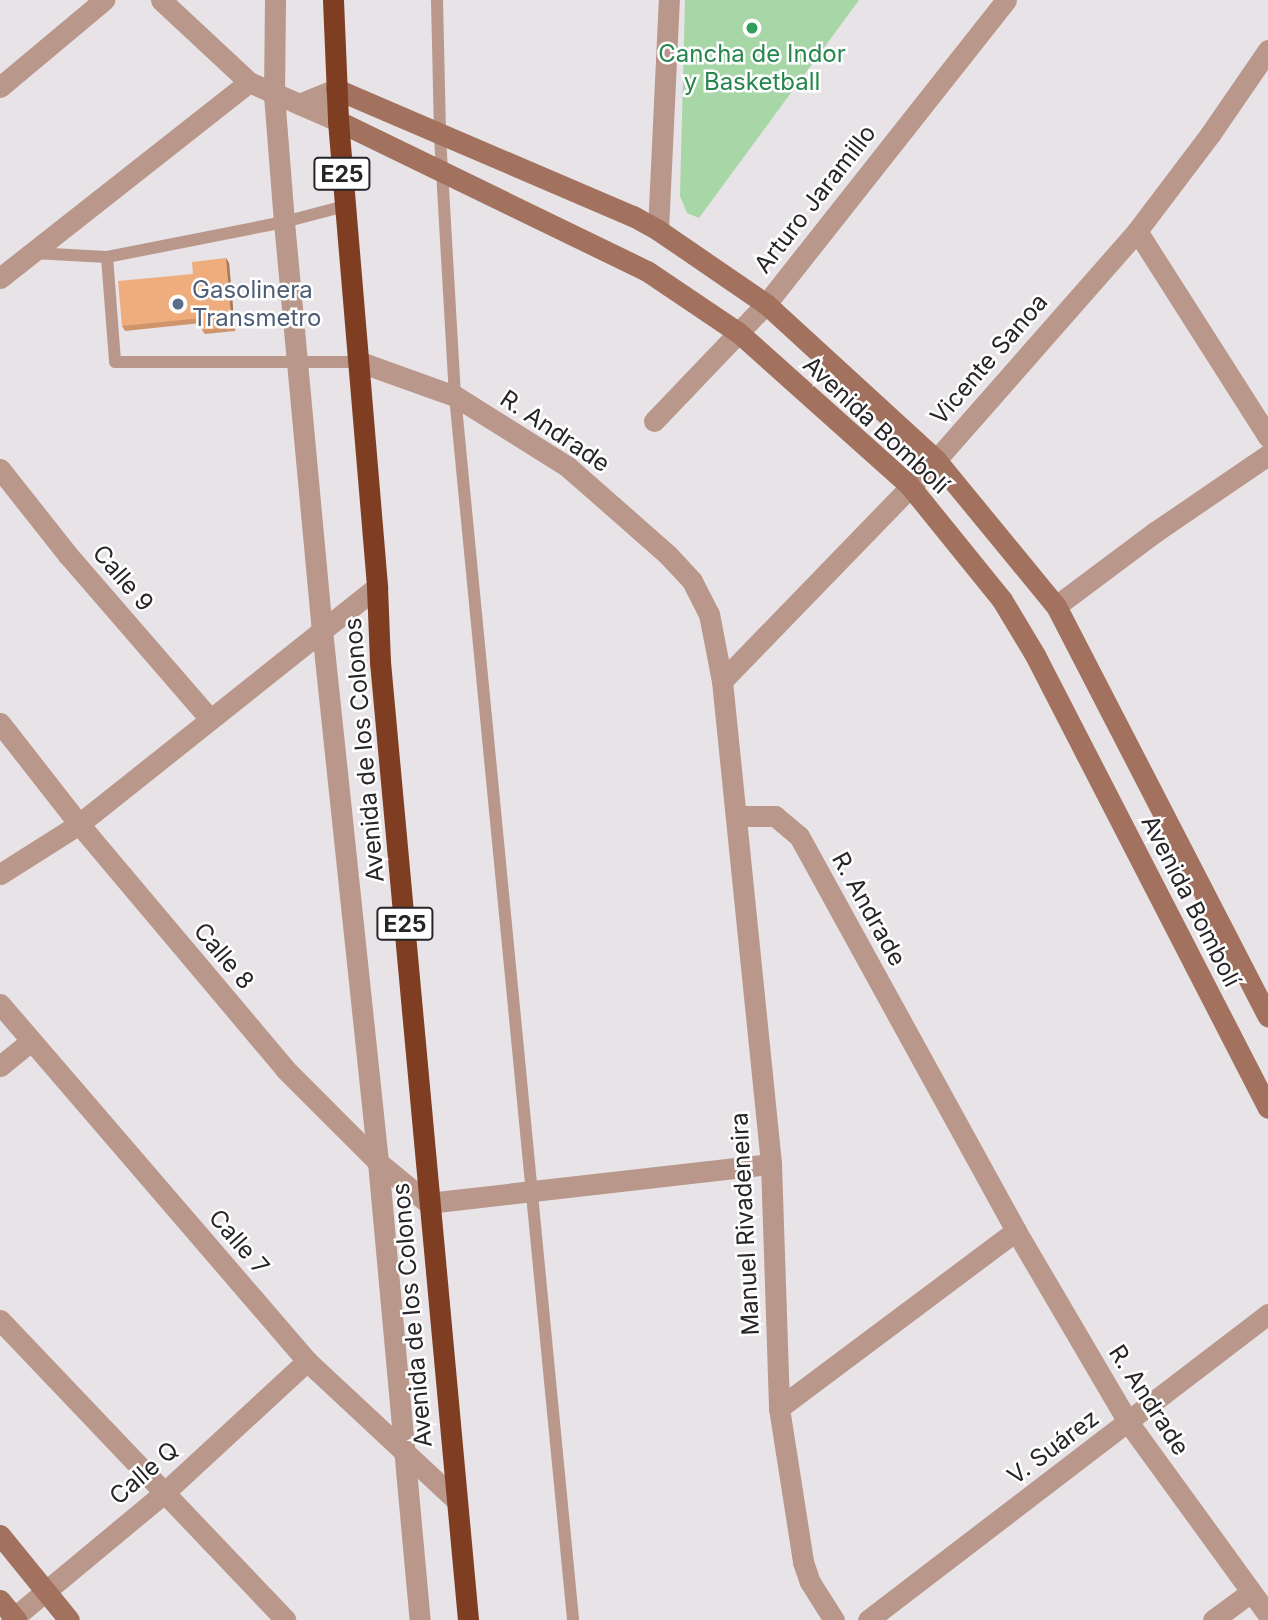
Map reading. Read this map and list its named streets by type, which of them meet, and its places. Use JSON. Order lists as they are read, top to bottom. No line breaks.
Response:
{"streets":{"highway":["E25","Avenida de los Colonos"],"street":["Arturo Jaramillo","Vicente Sanoa","Avenida Bombolí","R. Andrade","Calle 9","Calle 8","Manuel Rivadeneira","Calle 7","V. Suárez","Calle Q"]},"crossings":[["Arturo Jaramillo","Avenida Bombolí"],["Vicente Sanoa","Avenida Bombolí"],["Vicente Sanoa","R. Andrade"],["Avenida Bombolí","Avenida de los Colonos"],["R. Andrade","Avenida de los Colonos"],["R. Andrade","Manuel Rivadeneira"],["R. Andrade","V. Suárez"],["Avenida de los Colonos","Calle 8"],["Avenida de los Colonos","Calle 7"],["Calle 7","Calle Q"]],"places":["Cancha de Indor y Basketball","Gasolinera Transmetro"]}
